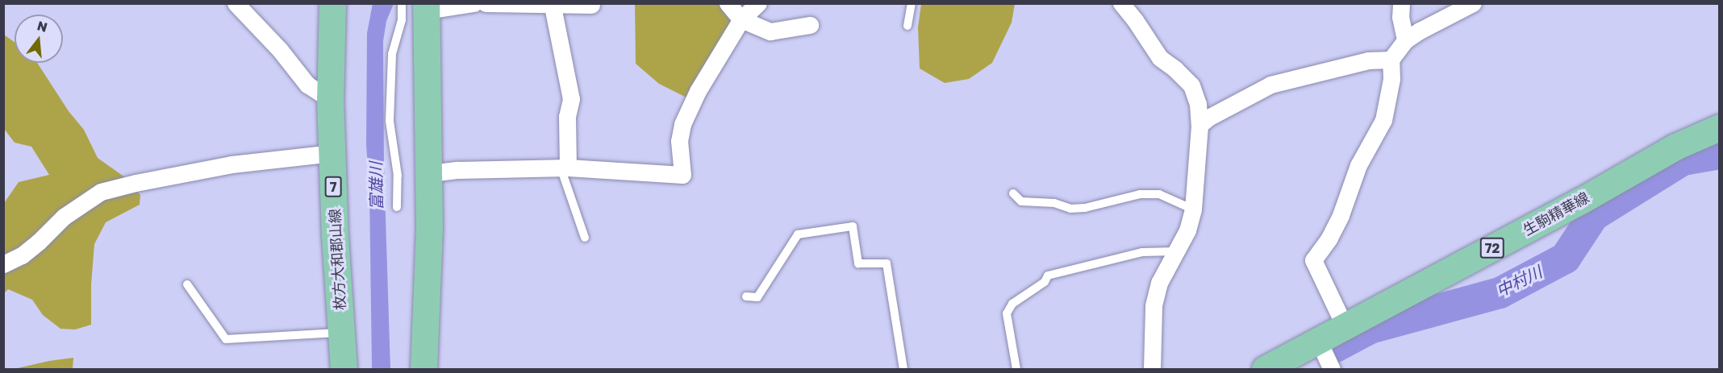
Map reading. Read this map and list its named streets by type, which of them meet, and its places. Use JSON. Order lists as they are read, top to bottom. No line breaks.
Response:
{"streets":{"main road":["7","生駒精華線","72","枚方大和郡山線"]},"water":["富雄川","中村川"],"north":"top"}
